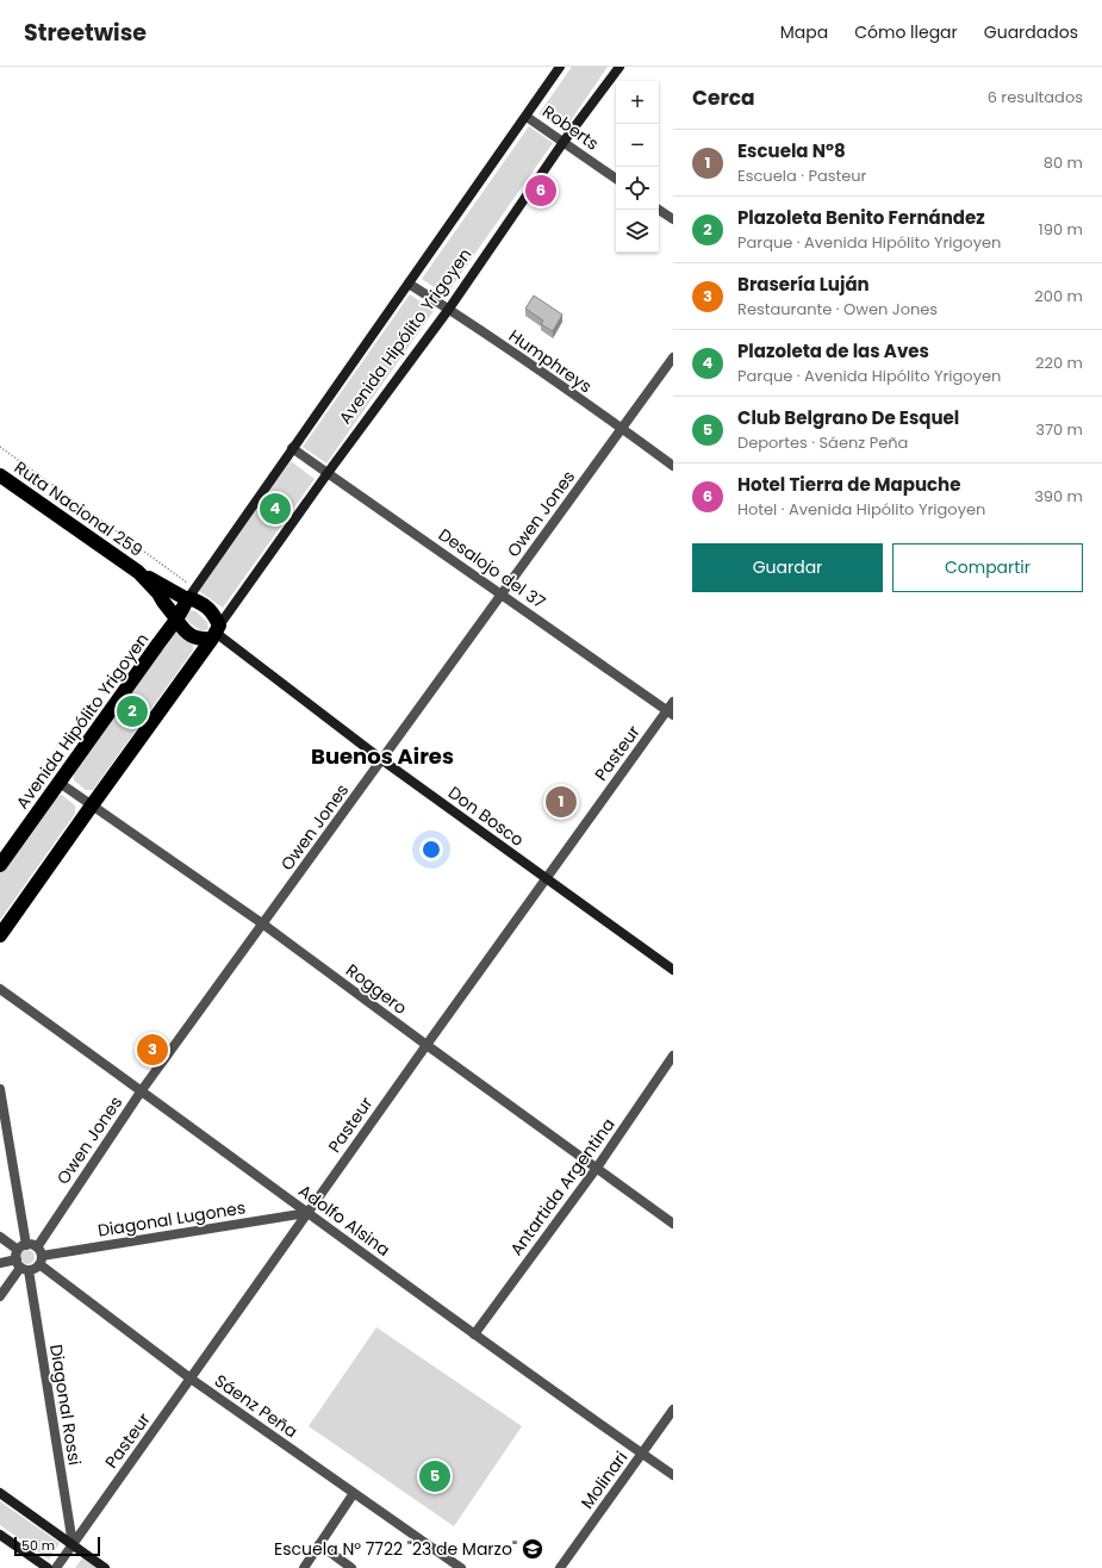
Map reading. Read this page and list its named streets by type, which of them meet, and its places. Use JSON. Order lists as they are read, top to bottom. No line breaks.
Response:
{"streets":{"highway":["Avenida Hipólito Yrigoyen","Ruta Nacional 259"],"street":["Roberts","Humphreys","Owen Jones","Desalojo del 37","Pasteur","Don Bosco","Roggero","Antartida Argentina","Diagonal Lugones","Adolfo Alsina","Diagonal Rossi","Sáenz Peña","Molinari"]},"crossings":[["Roberts","Avenida Hipólito Yrigoyen"],["Avenida Hipólito Yrigoyen","Humphreys"],["Avenida Hipólito Yrigoyen","Ruta Nacional 259"],["Avenida Hipólito Yrigoyen","Desalojo del 37"],["Avenida Hipólito Yrigoyen","Don Bosco"],["Avenida Hipólito Yrigoyen","Roggero"],["Humphreys","Owen Jones"],["Ruta Nacional 259","Don Bosco"],["Owen Jones","Desalojo del 37"],["Owen Jones","Don Bosco"],["Owen Jones","Roggero"],["Owen Jones","Diagonal Lugones"],["Owen Jones","Adolfo Alsina"],["Owen Jones","Sáenz Peña"],["Desalojo del 37","Pasteur"],["Pasteur","Don Bosco"],["Pasteur","Roggero"],["Pasteur","Diagonal Lugones"],["Pasteur","Adolfo Alsina"],["Pasteur","Diagonal Rossi"],["Pasteur","Sáenz Peña"],["Roggero","Antartida Argentina"],["Antartida Argentina","Adolfo Alsina"],["Diagonal Lugones","Adolfo Alsina"],["Diagonal Lugones","Sáenz Peña"],["Adolfo Alsina","Molinari"]],"districts":["Buenos Aires"],"places":{"school or university":["Escuela N° 7722 \"23 de Marzo\""]},"scale_bar":"50 m","page":{"header":"Streetwise","nav":["Mapa","Cómo llegar","Guardados"],"heading":["Cerca","6 resultados"],"map_buttons":["+","−"],"list":[{"mark":"1","name":"Escuela N°8","note":"Escuela · Pasteur","value":"80 m"},{"mark":"2","name":"Plazoleta Benito Fernández","note":"Parque · Avenida Hipólito Yrigoyen","value":"190 m"},{"mark":"3","name":"Brasería Luján","note":"Restaurante · Owen Jones","value":"200 m"},{"mark":"4","name":"Plazoleta de las Aves","note":"Parque · Avenida Hipólito Yrigoyen","value":"220 m"},{"mark":"5","name":"Club Belgrano De Esquel","note":"Deportes · Sáenz Peña","value":"370 m"},{"mark":"6","name":"Hotel Tierra de Mapuche","note":"Hotel · Avenida Hipólito Yrigoyen","value":"390 m"}],"pins":["6","4","2","1","3","5"],"buttons":["Guardar","Compartir"],"scale":"50 m"}}
